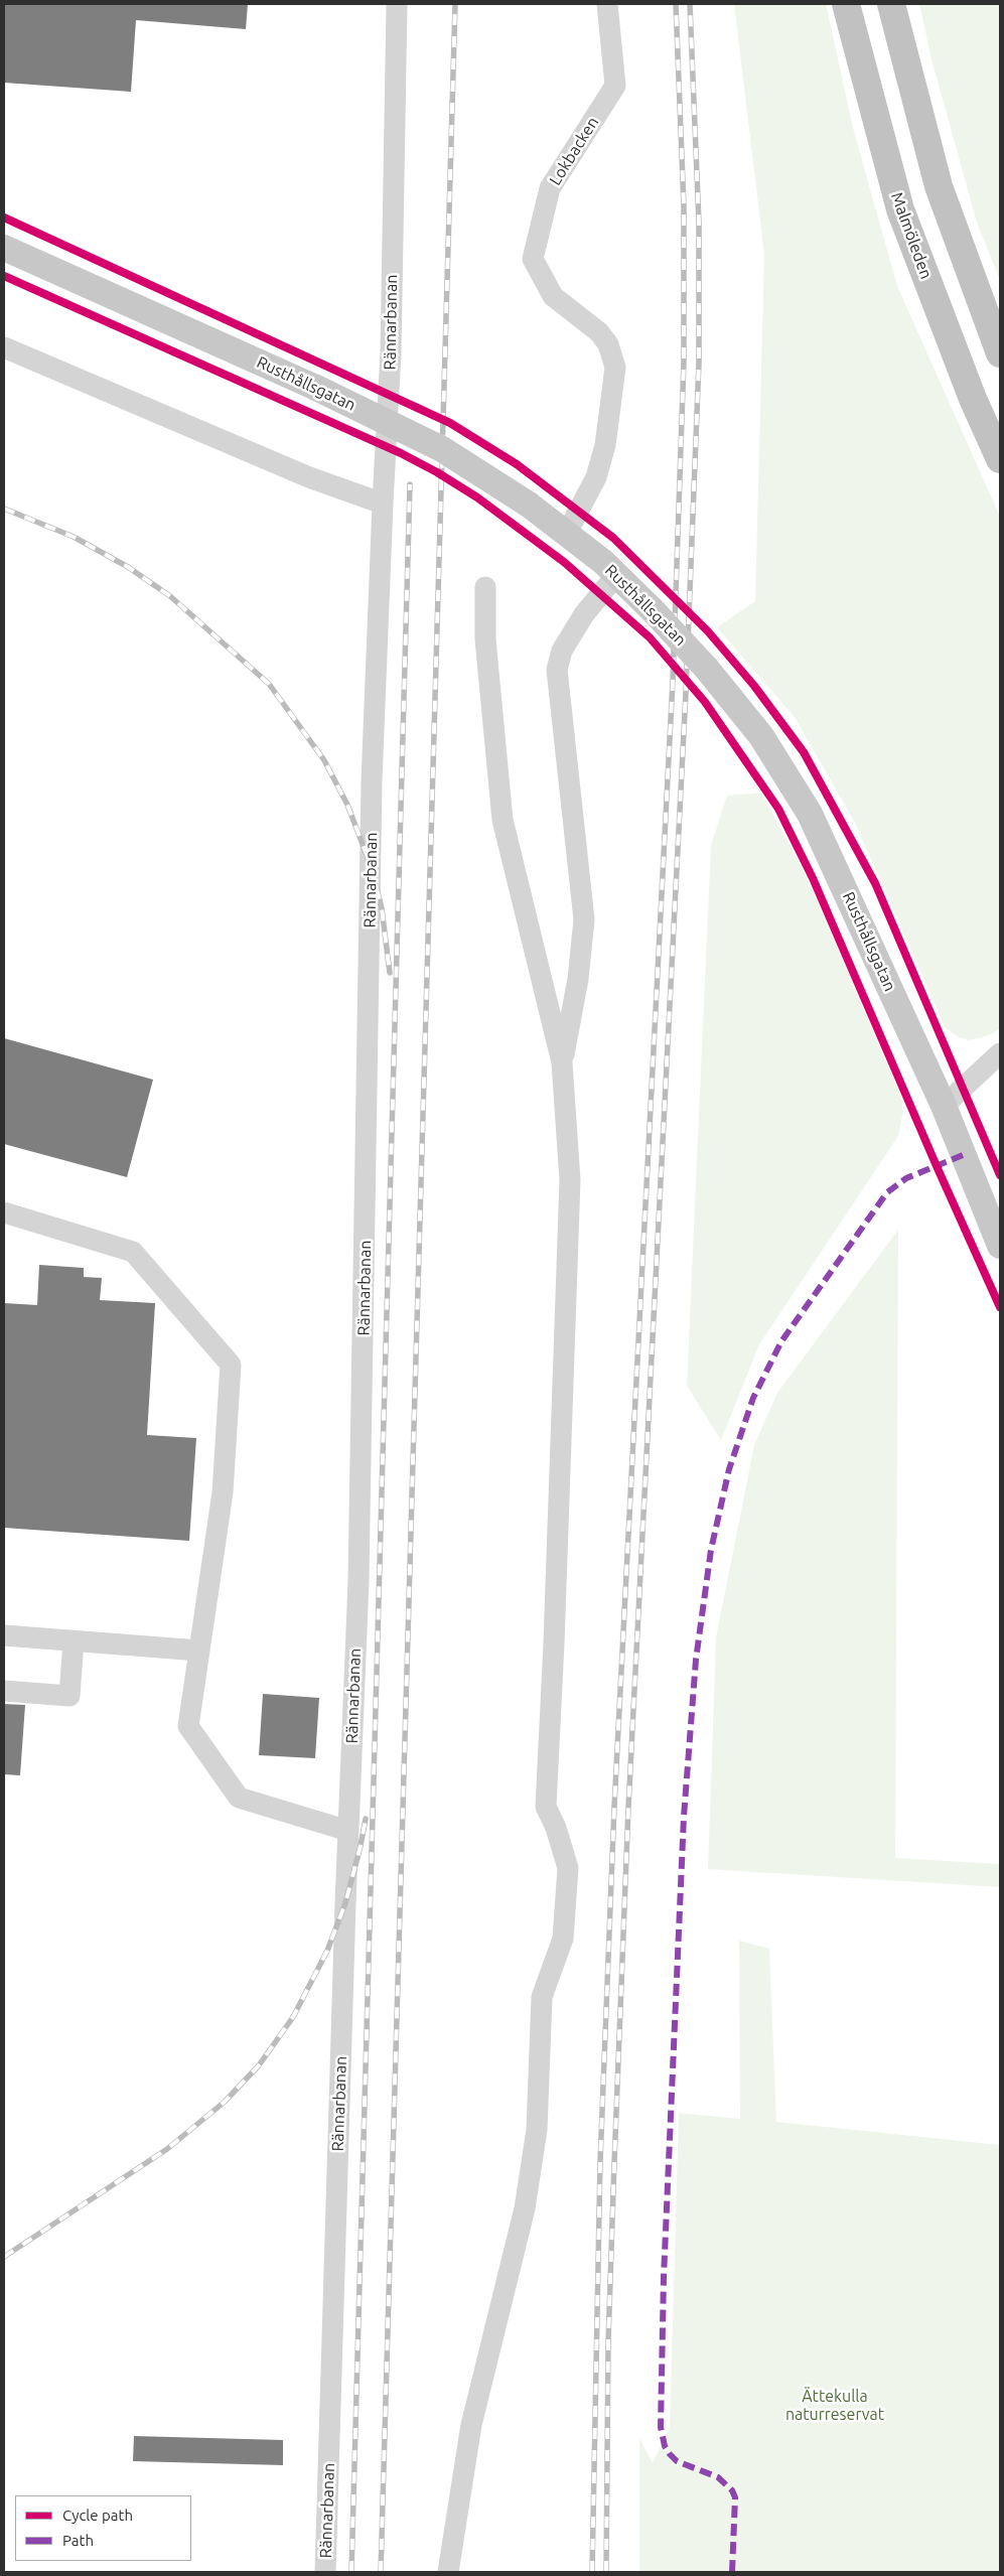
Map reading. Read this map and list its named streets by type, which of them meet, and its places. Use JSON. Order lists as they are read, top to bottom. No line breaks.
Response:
{"streets":{"highway":["Malmöleden"],"main road":["Rusthållsgatan"],"street":["Lokbacken","Rännarbanan"]},"crossings":[["Lokbacken","Rusthållsgatan"]],"parks":["Ättekulla naturreservat"],"legend":["Cycle path","Path"]}
